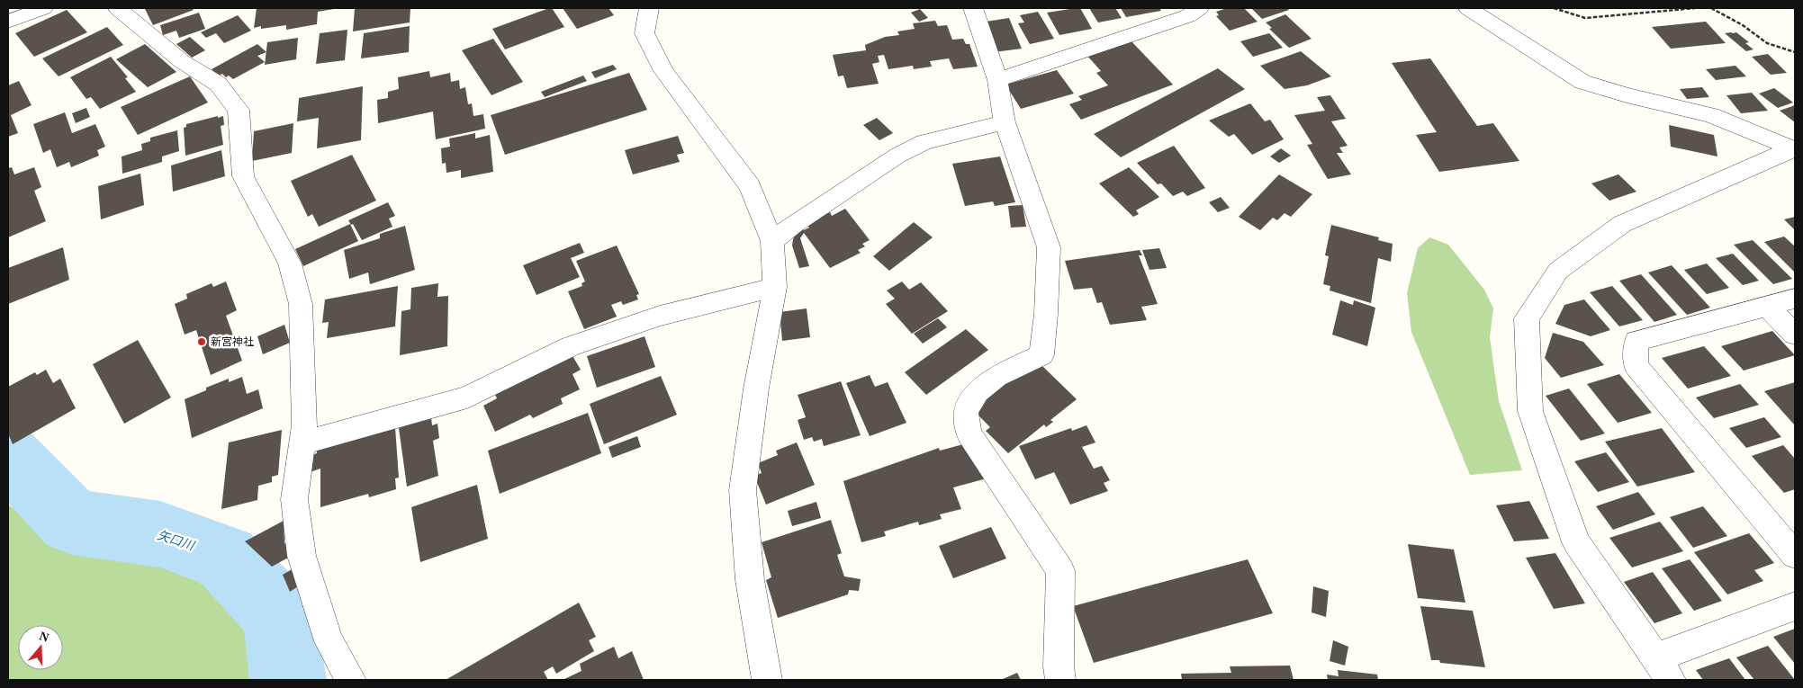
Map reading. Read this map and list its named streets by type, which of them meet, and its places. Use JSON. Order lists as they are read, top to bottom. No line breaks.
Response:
{"water":["矢口川"],"places":["新宮神社"],"north":"top"}
